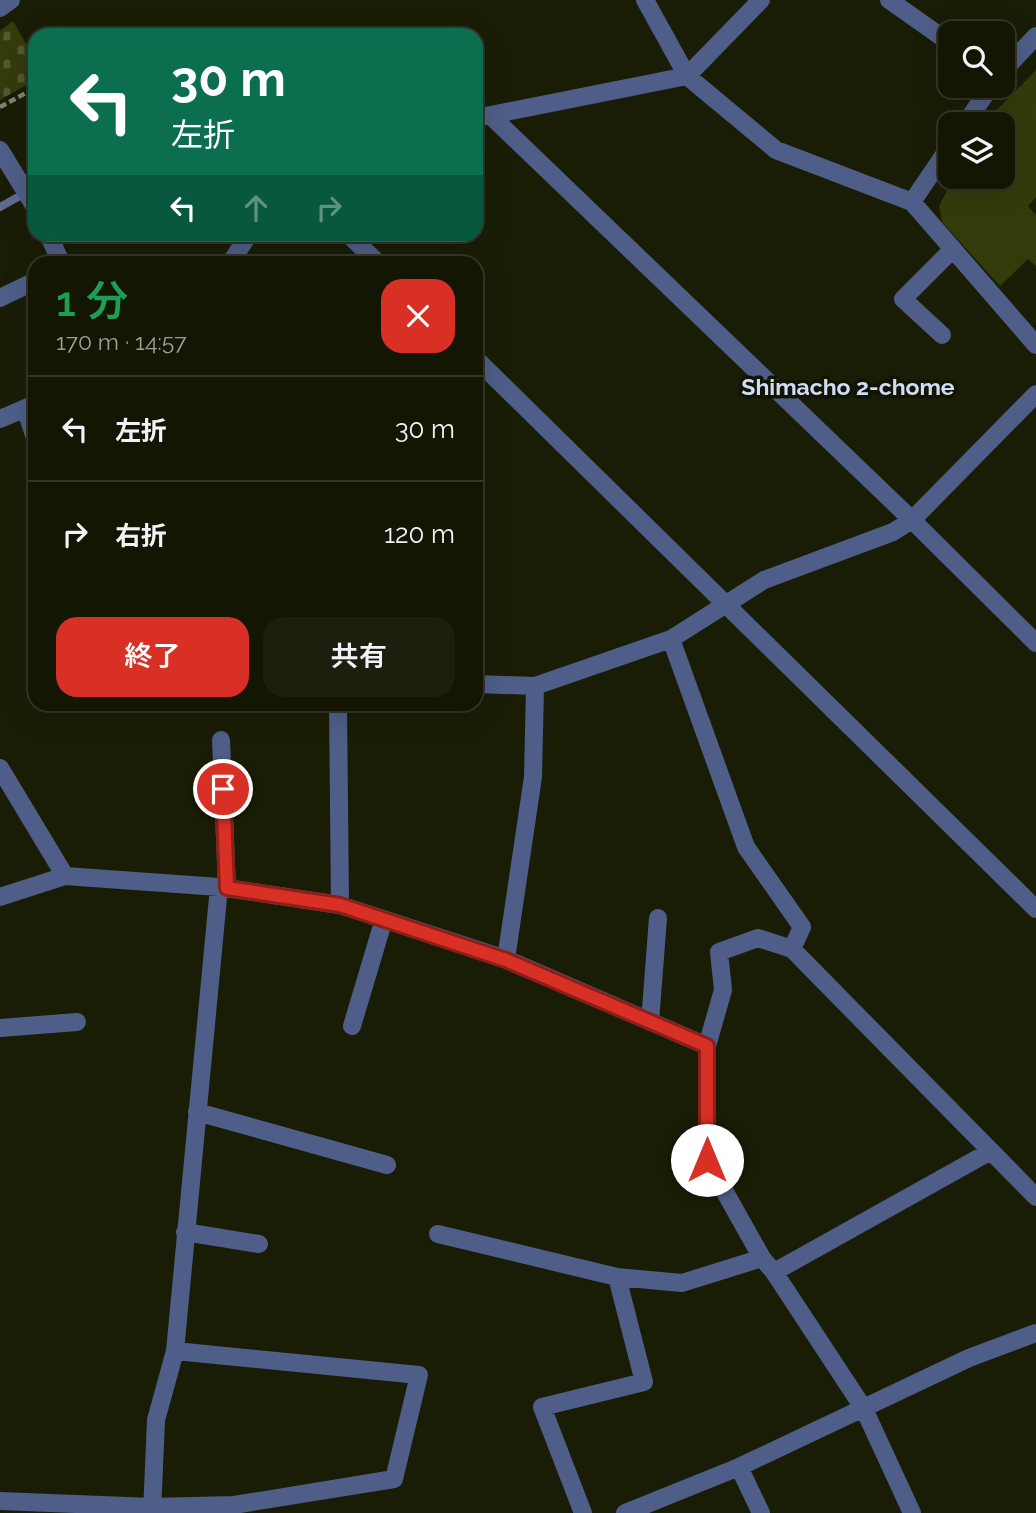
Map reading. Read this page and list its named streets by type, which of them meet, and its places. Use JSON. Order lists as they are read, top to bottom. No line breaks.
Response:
{"districts":["Shimacho 2-chome"],"page":{"turn":["30 m","左折"],"heading":["1 分","170 m · 14:57"],"list":[{"name":"左折","value":"30 m"},{"name":"右折","value":"120 m"}],"buttons":["終了","共有"]}}
